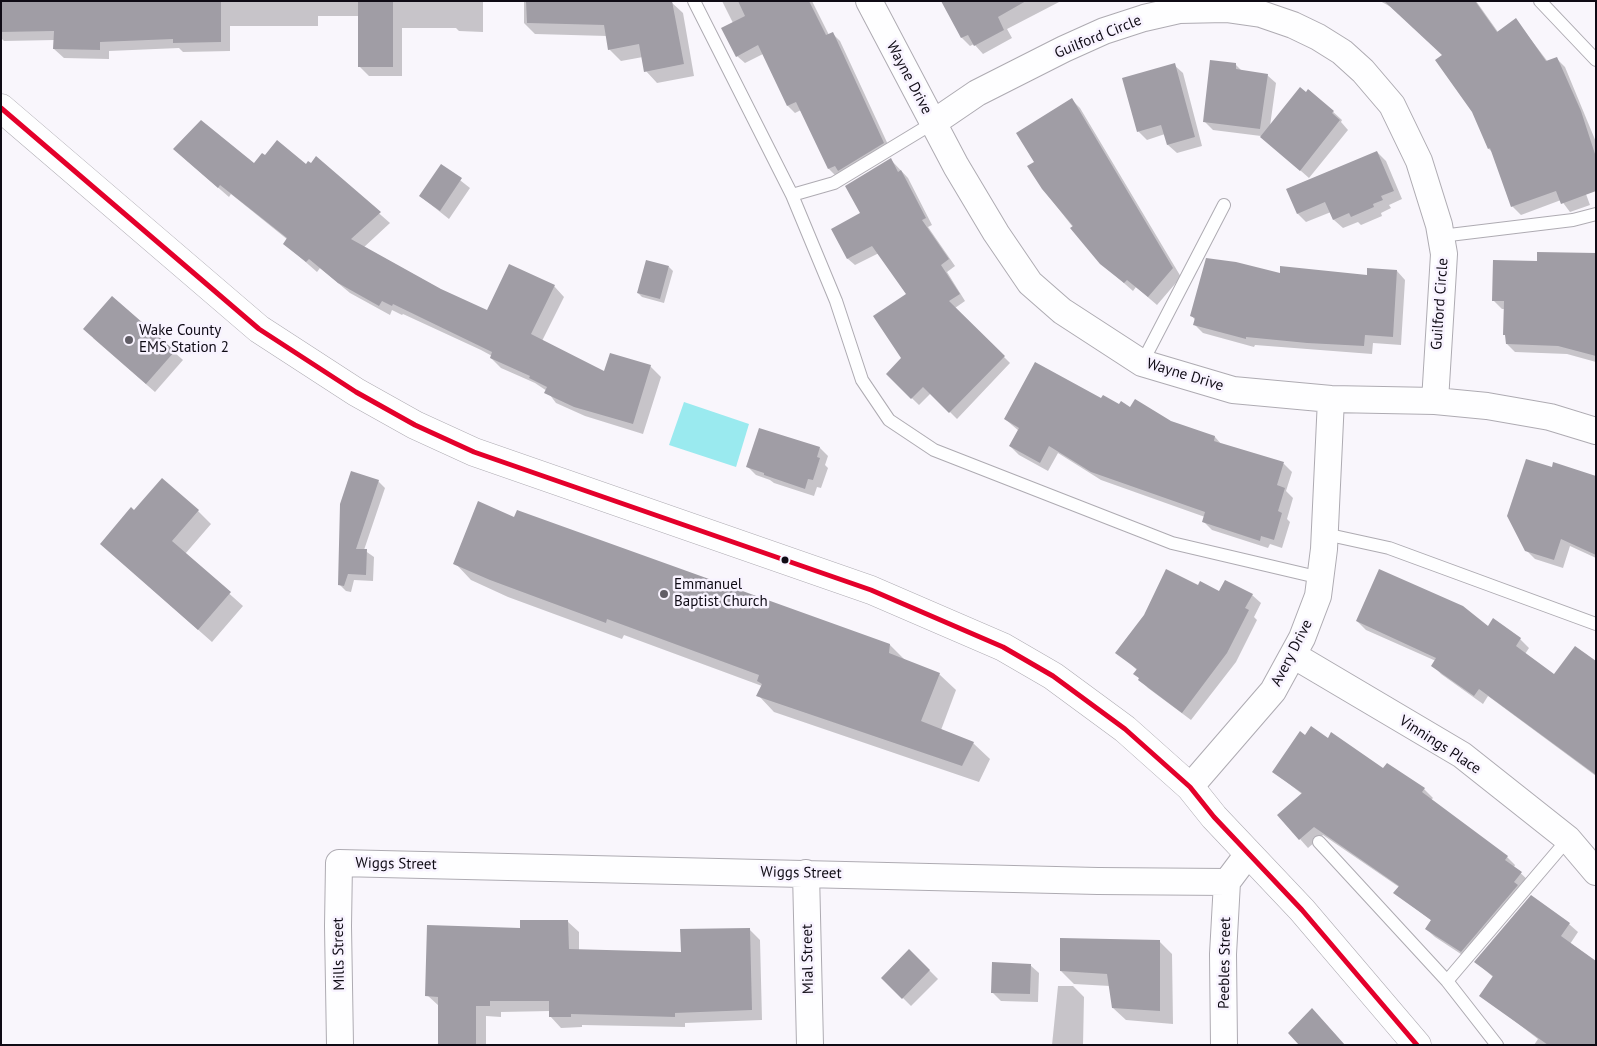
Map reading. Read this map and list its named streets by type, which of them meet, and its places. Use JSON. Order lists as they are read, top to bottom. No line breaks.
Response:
{"streets":{"street":["Guilford Circle","Wayne Drive","Avery Drive","Vinnings Place","Wiggs Street","Mills Street","Mial Street","Peebles Street"]},"crossings":[["Guilford Circle","Wayne Drive"],["Wayne Drive","Avery Drive"],["Avery Drive","Vinnings Place"],["Wiggs Street","Mills Street"],["Wiggs Street","Mial Street"],["Wiggs Street","Peebles Street"]],"places":["Wake County EMS Station 2","Emmanuel Baptist Church"]}
